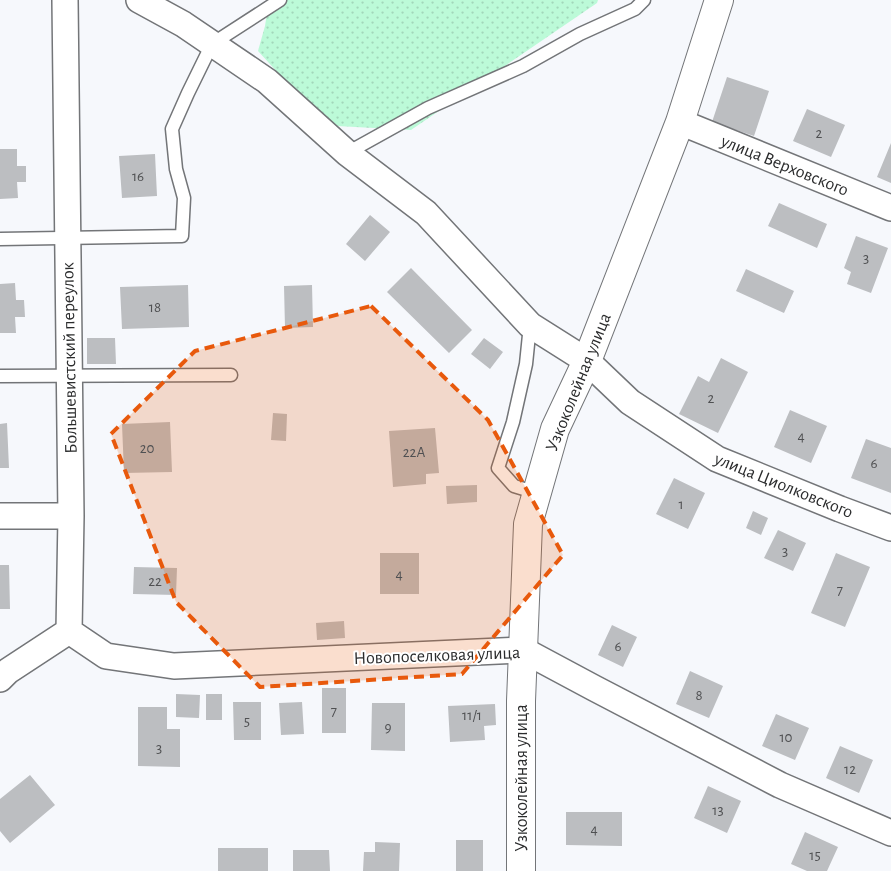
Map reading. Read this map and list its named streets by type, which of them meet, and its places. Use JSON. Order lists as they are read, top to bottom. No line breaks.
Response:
{"streets":{"street":["улица Верховского","Большевистский переулок","Узкоколейная улица","улица Циолковского","Новопоселковая улица"]},"crossings":[["улица Верховского","Узкоколейная улица"],["Большевистский переулок","Новопоселковая улица"],["Узкоколейная улица","улица Циолковского"],["Узкоколейная улица","Новопоселковая улица"]],"house_numbers":["2","16","3","18","2","4","20","22А","6","1","3","4","22","7","6","8","7","11/1","5","9","10","3","12","13","4","15"]}
